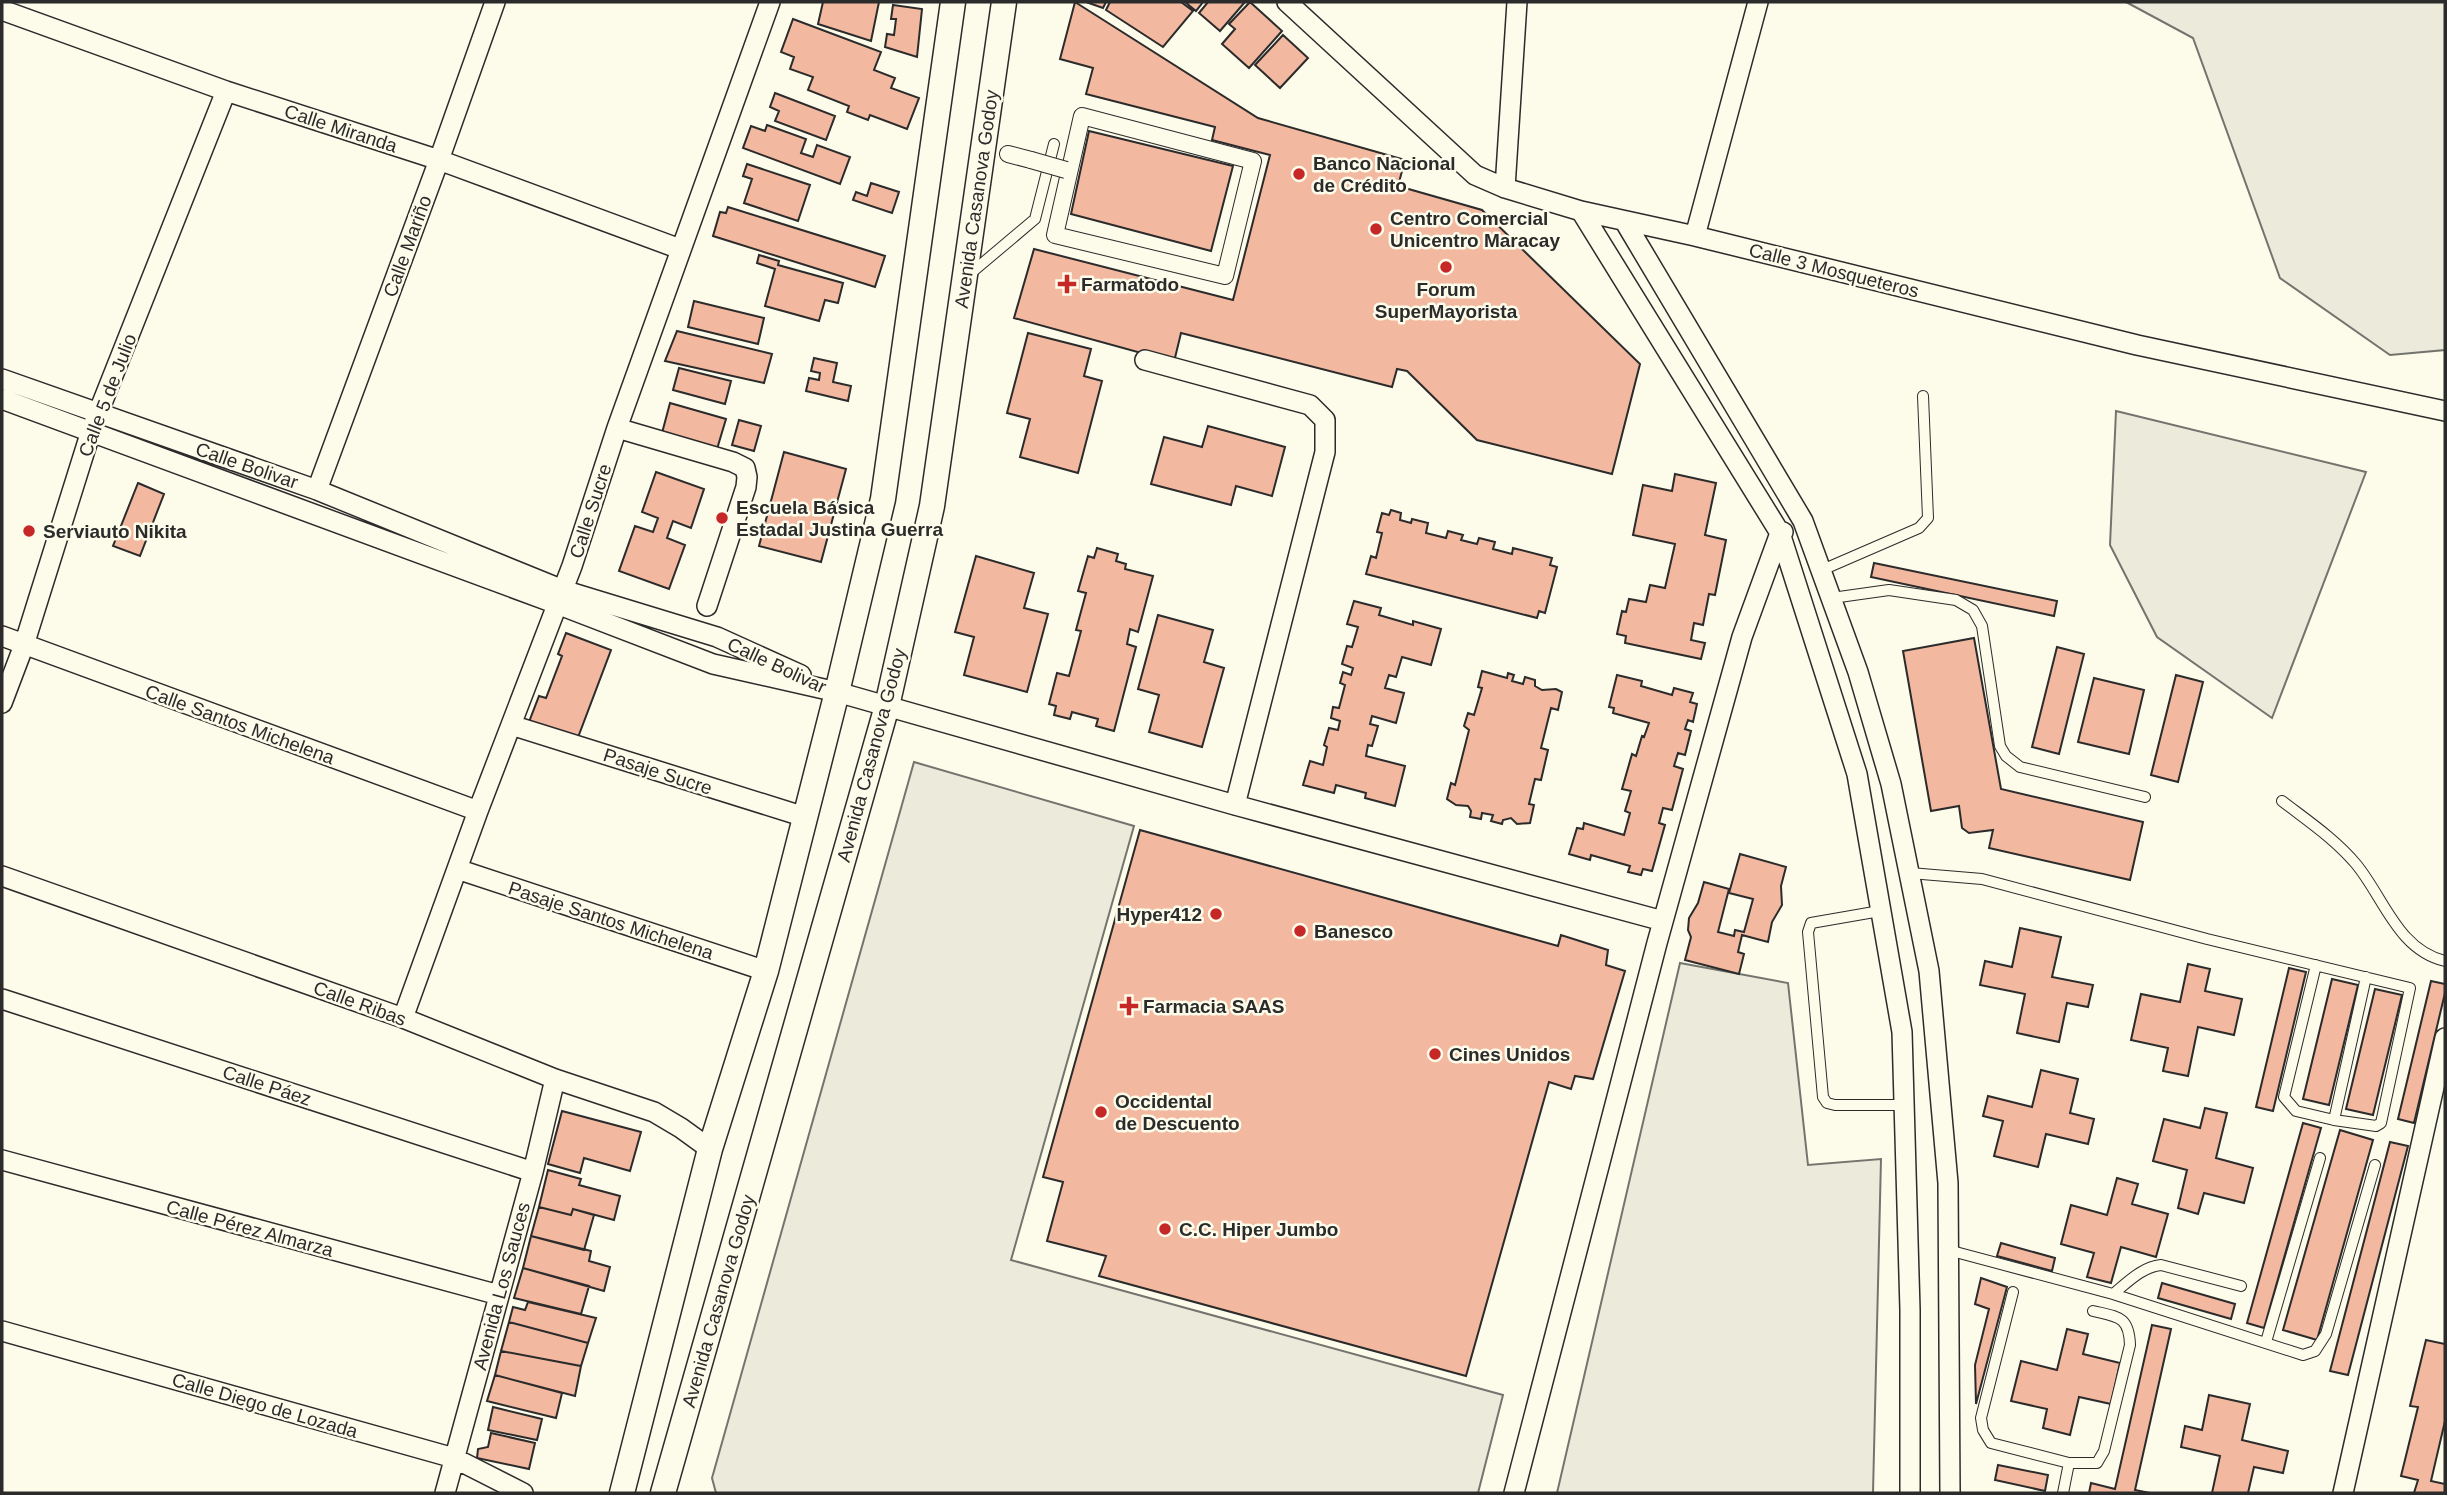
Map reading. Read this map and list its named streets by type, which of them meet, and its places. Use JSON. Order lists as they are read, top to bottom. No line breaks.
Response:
{"streets":{"street":["Calle Miranda","Avenida Casanova Godoy","Calle Mariño","Calle 3 Mosqueteros","Calle 5 de Julio","Calle Bolivar","Calle Sucre","Calle Santos Michelena","Pasaje Sucre","Pasaje Santos Michelena","Calle Ribas","Calle Páez","Calle Pérez Almarza","Avenida Los Sauces","Calle Diego de Lozada"]},"crossings":[["Calle Miranda","Calle Mariño"],["Calle Miranda","Calle 5 de Julio"],["Calle Miranda","Calle Sucre"],["Calle Mariño","Calle Bolivar"],["Calle 5 de Julio","Calle Bolivar"],["Calle 5 de Julio","Calle Santos Michelena"],["Calle Bolivar","Calle Sucre"],["Calle Sucre","Calle Santos Michelena"],["Calle Sucre","Pasaje Sucre"],["Calle Sucre","Pasaje Santos Michelena"],["Calle Sucre","Calle Ribas"],["Calle Ribas","Avenida Los Sauces"],["Calle Páez","Avenida Los Sauces"],["Calle Pérez Almarza","Avenida Los Sauces"],["Avenida Los Sauces","Calle Diego de Lozada"]],"places":{"other":["Banco Nacional de Crédito","Centro Comercial Unicentro Maracay","Forum SuperMayorista","Escuela Básica Estadal Justina Guerra","Serviauto Nikita","Hyper412","Banesco","Cines Unidos","Occidental de Descuento","C.C. Hiper Jumbo"],"health":["Farmatodo","Farmacia SAAS"]}}
